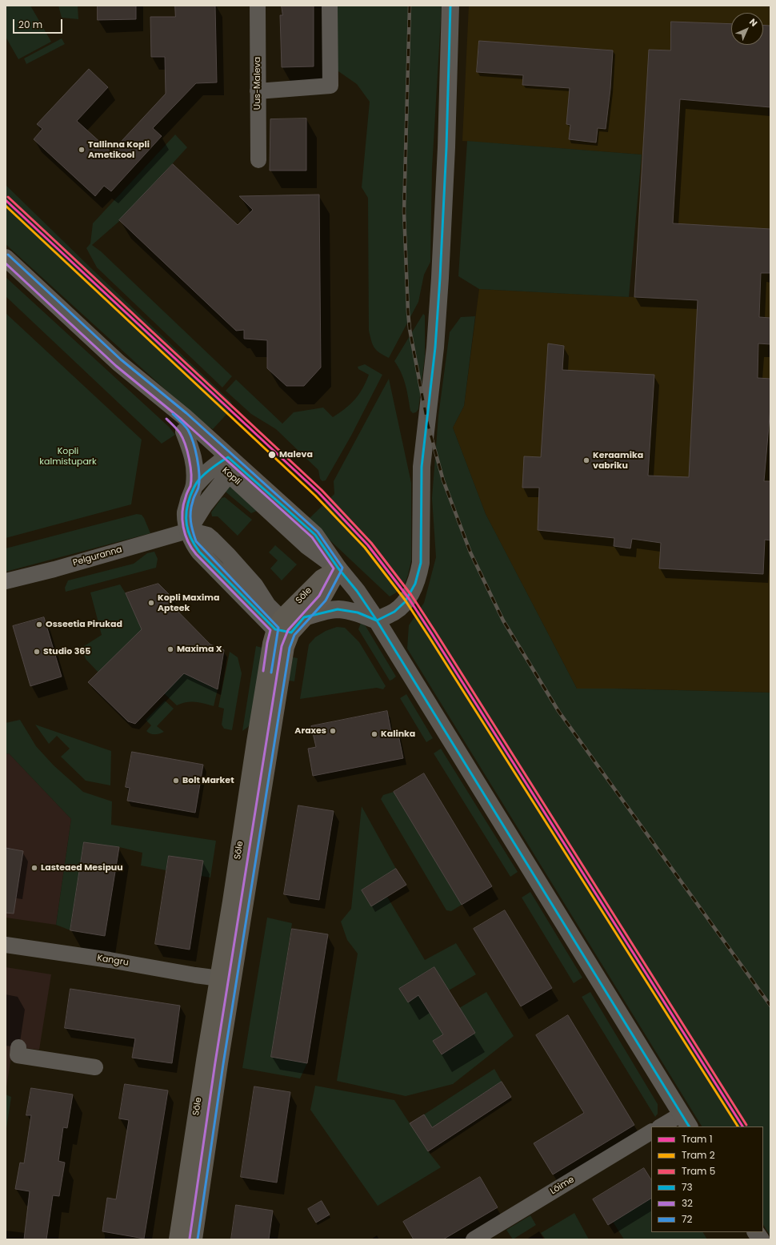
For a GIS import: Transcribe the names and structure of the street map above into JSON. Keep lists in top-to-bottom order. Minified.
{"streets":{"main road":["Sõle"],"street":["Uus-Maleva","Kopli","Pelguranna","Kangru","Lõime"]},"crossings":[["Kopli","Sõle"],["Sõle","Kangru"]],"parks":["Kopli kalmistupark"],"places":["Tallinna Kopli Ametikool","Maleva","Keraamika vabriku","Kopli Maxima Apteek","Osseetia Pirukad","Maxima X","Studio 365","Araxes","Kalinka","Bolt Market","Lasteaed Mesipuu"],"lines":["transit line 73","tram line 5","tram line 1","tram line 2","transit line 72","transit line 32"],"legend":["Tram 1","Tram 2","Tram 5","73","32","72"],"scale_bar":"20 m","north":"top right"}
